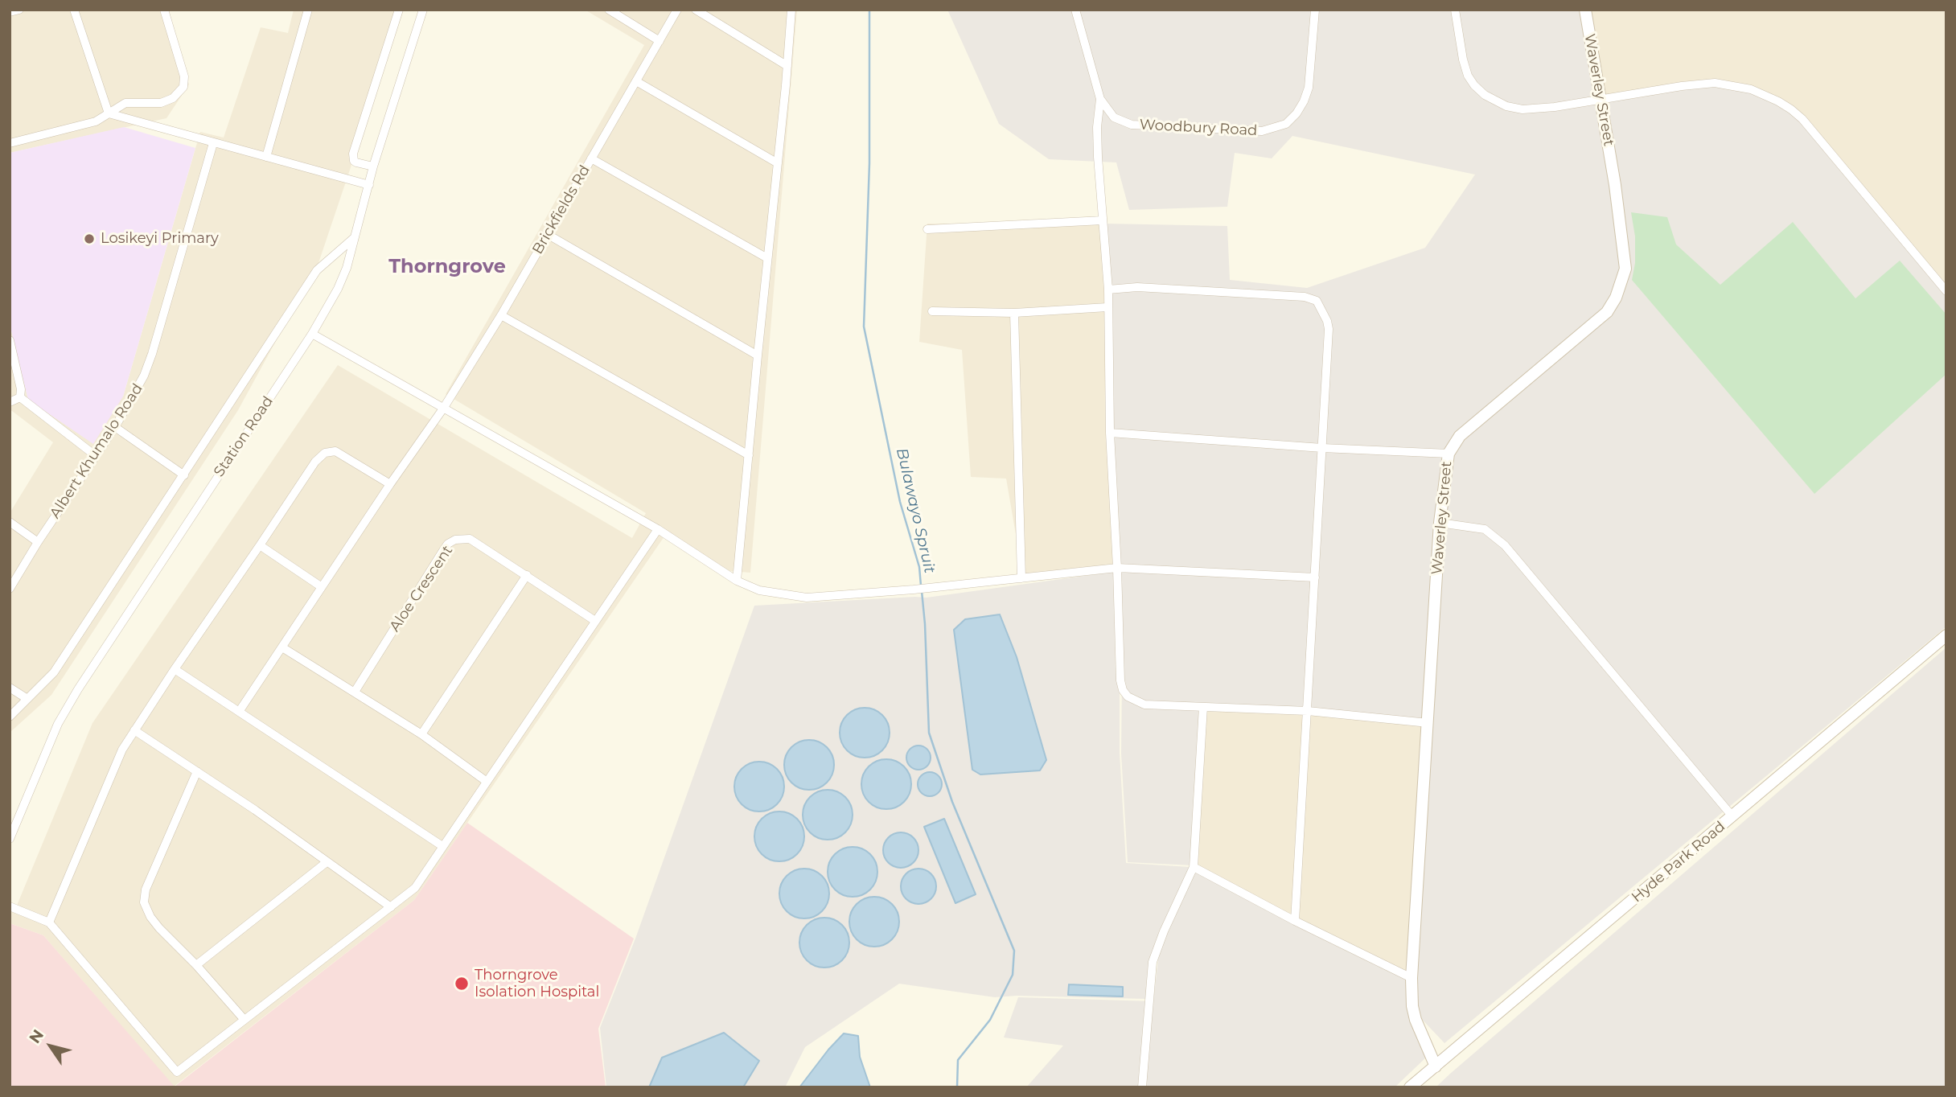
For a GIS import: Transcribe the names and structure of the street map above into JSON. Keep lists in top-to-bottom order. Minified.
{"streets":{"street":["Waverley Street","Woodbury Road","Brickfields Rd","Station Road","Albert Khumalo Road","Aloe Crescent","Hyde Park Road"]},"crossings":[["Waverley Street","Hyde Park Road"]],"districts":["Thorngrove"],"water":["Bulawayo Spruit"],"places":["Losikeyi Primary","Thorngrove Isolation Hospital"],"north":"top left"}
